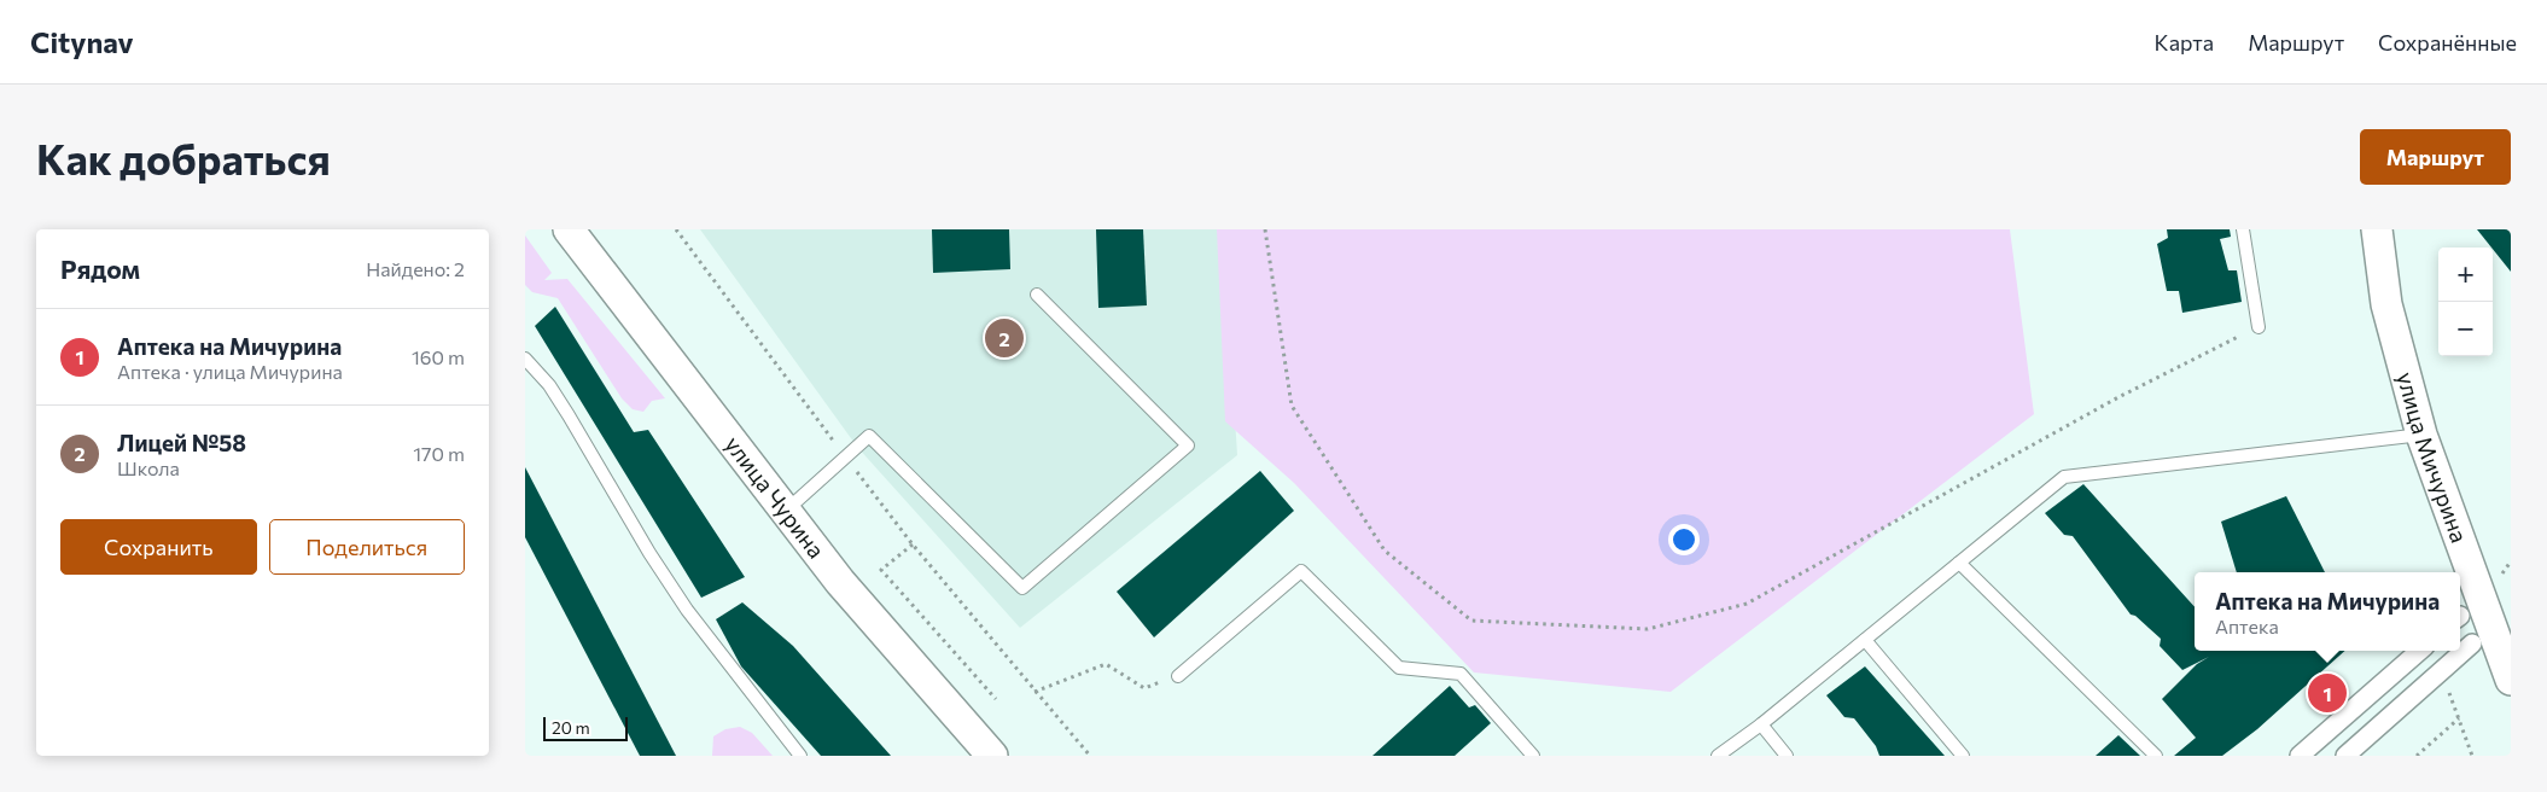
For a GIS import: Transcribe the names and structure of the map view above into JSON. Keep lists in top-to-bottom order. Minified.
{"streets":{"street":["улица Мичурина","улица Чурина"]},"scale_bar":"20 m","page":{"header":"Citynav","nav":["Карта","Маршрут","Сохранённые"],"buttons":["Маршрут",["Сохранить","Поделиться"]],"title":"Как добраться","heading":["Рядом","Найдено: 2"],"map_buttons":["+","−"],"list":[{"mark":"1","name":"Аптека на Мичурина","note":"Аптека · улица Мичурина","value":"160 m"},{"mark":"2","name":"Лицей №58","note":"Школа","value":"170 m"}],"pins":["2","1"],"popup":["Аптека на Мичурина","Аптека"],"scale":"20 m"}}
